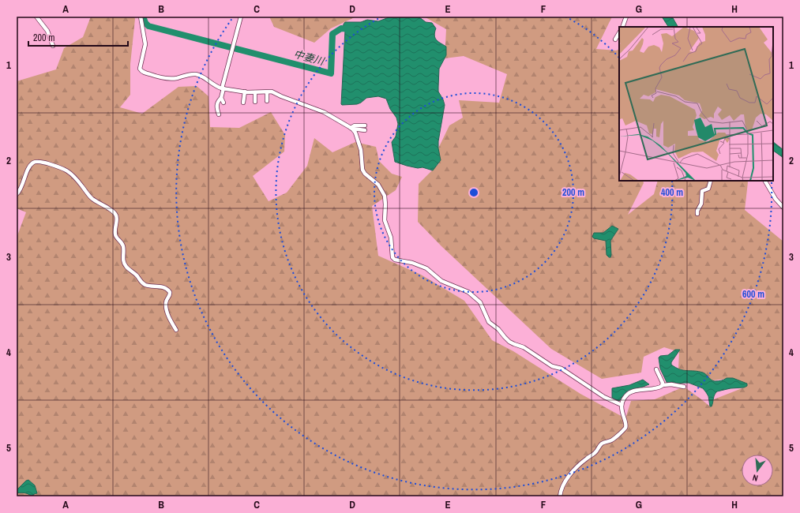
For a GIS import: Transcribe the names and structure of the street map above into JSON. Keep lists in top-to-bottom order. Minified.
{"water":["中妻川"],"scale_bar":"200 m","north":"bottom","grid":{"columns":["A","B","C","D","E","F","G","H"],"rows":["1","2","3","4","5"]},"rings":["200 m","400 m","600 m"]}
